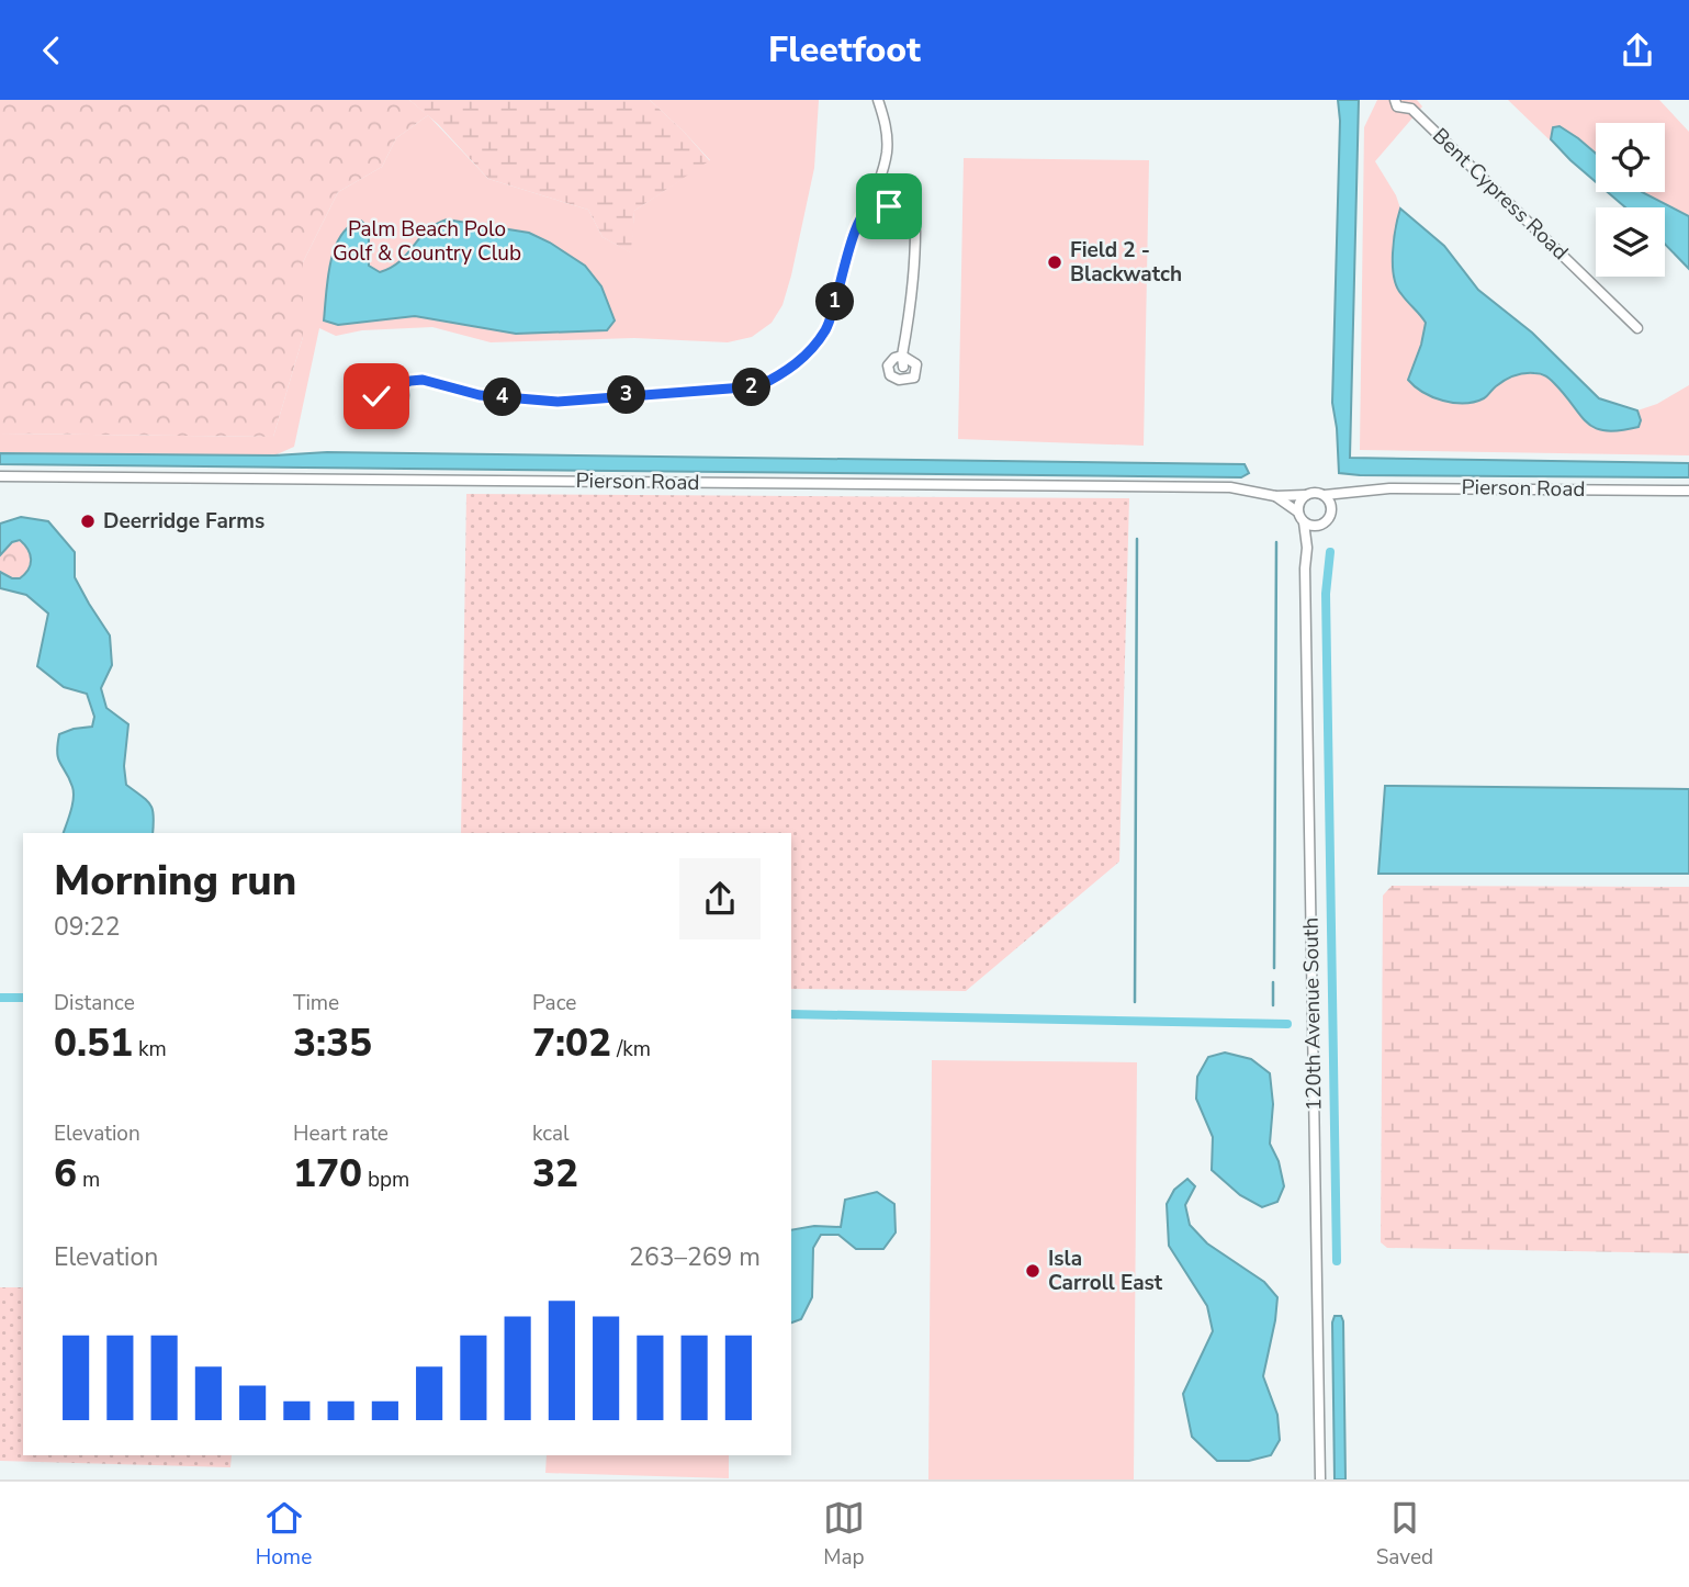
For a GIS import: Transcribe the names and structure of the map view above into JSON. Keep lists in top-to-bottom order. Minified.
{"streets":{"street":["Bent Cypress Road","Pierson Road","120th Avenue South"]},"crossings":[["Pierson Road","120th Avenue South"]],"parks":["Palm Beach Polo Golf & Country Club"],"places":["Field 2 - Blackwatch","Deerridge Farms","Isla Carroll East"],"page":{"header":"Fleetfoot","pins":["1","2","3","4"],"heading":["Morning run","09:22"],"stats":[["Distance","0.51 km"],["Time","3:35"],["Pace","7:02 /km"],["Elevation","6 m"],["Heart rate","170 bpm"],["kcal","32"]],"chart":["Elevation","263–269 m"],"tabs":["Home","Map","Saved"]}}
